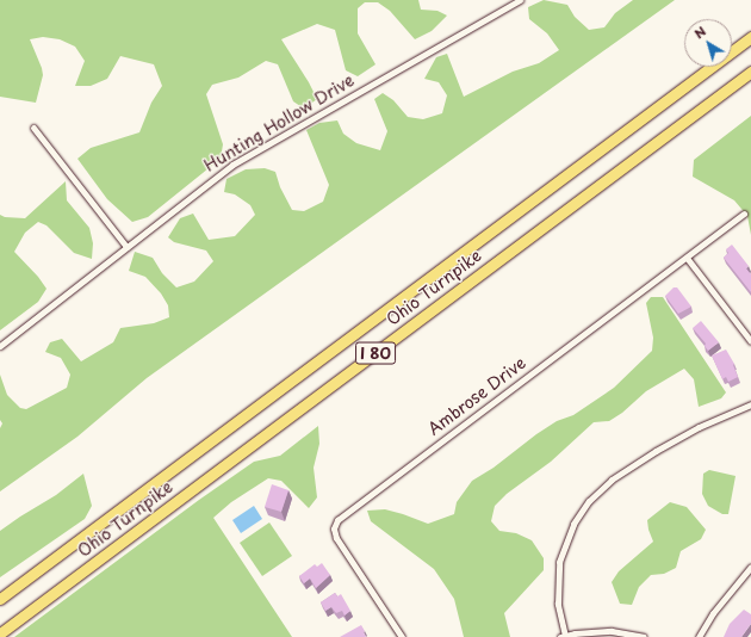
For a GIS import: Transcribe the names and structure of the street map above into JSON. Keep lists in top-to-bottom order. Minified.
{"streets":{"highway":["Ohio Turnpike","I 80"],"street":["Hunting Hollow Drive","Ambrose Drive"]},"north":"top left"}
